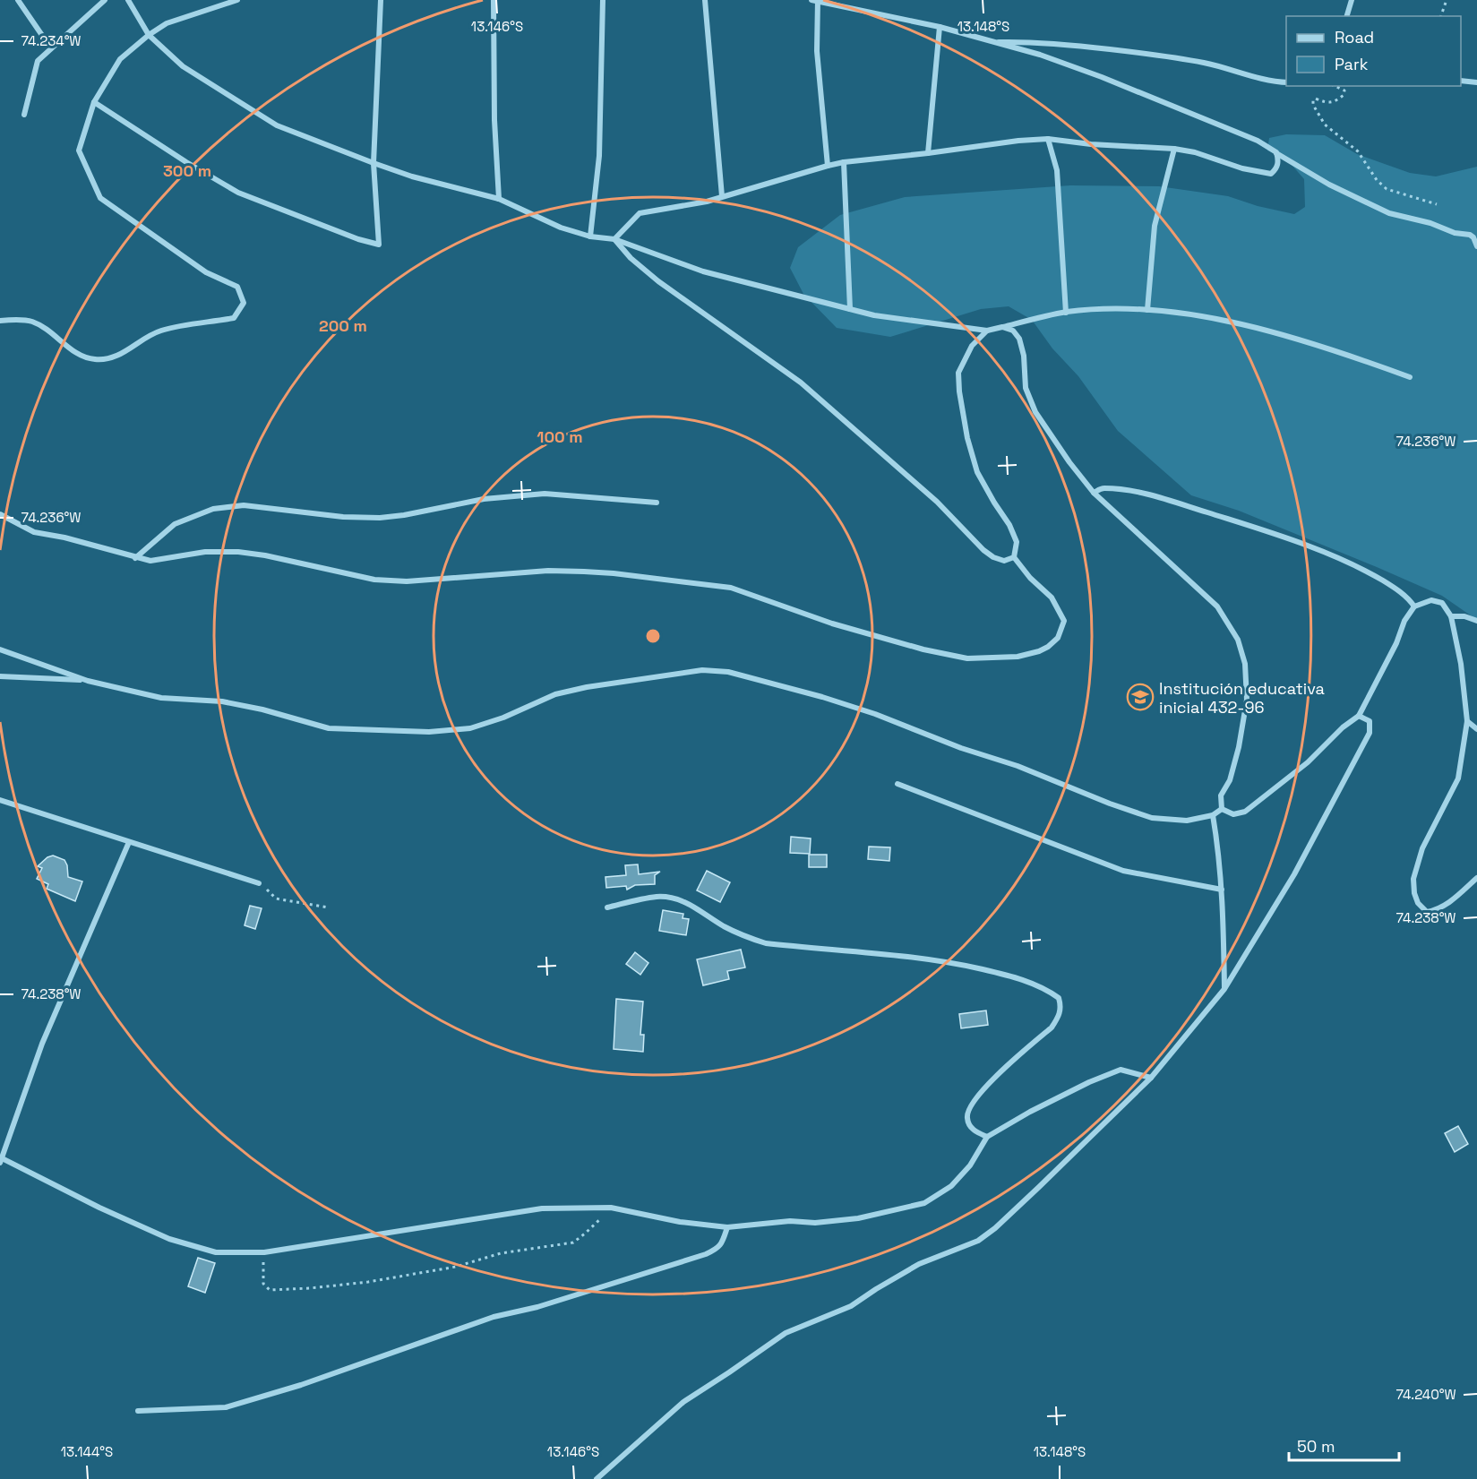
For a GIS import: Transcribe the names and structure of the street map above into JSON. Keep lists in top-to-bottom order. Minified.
{"places":{"school or university":["Institución educativa inicial 432-96"]},"legend":["Road","Park"],"scale_bar":"50 m","coordinates":["13.146°S","13.148°S","74.234°W","74.236°W","74.238°W","74.240°W","13.144°S"],"rings":["300 m","200 m","100 m"]}
